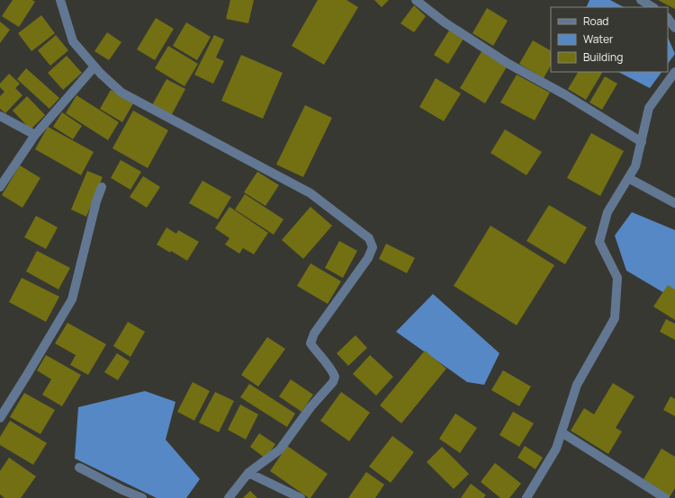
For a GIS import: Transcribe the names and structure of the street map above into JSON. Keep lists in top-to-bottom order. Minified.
{"legend":["Road","Water","Building"]}
